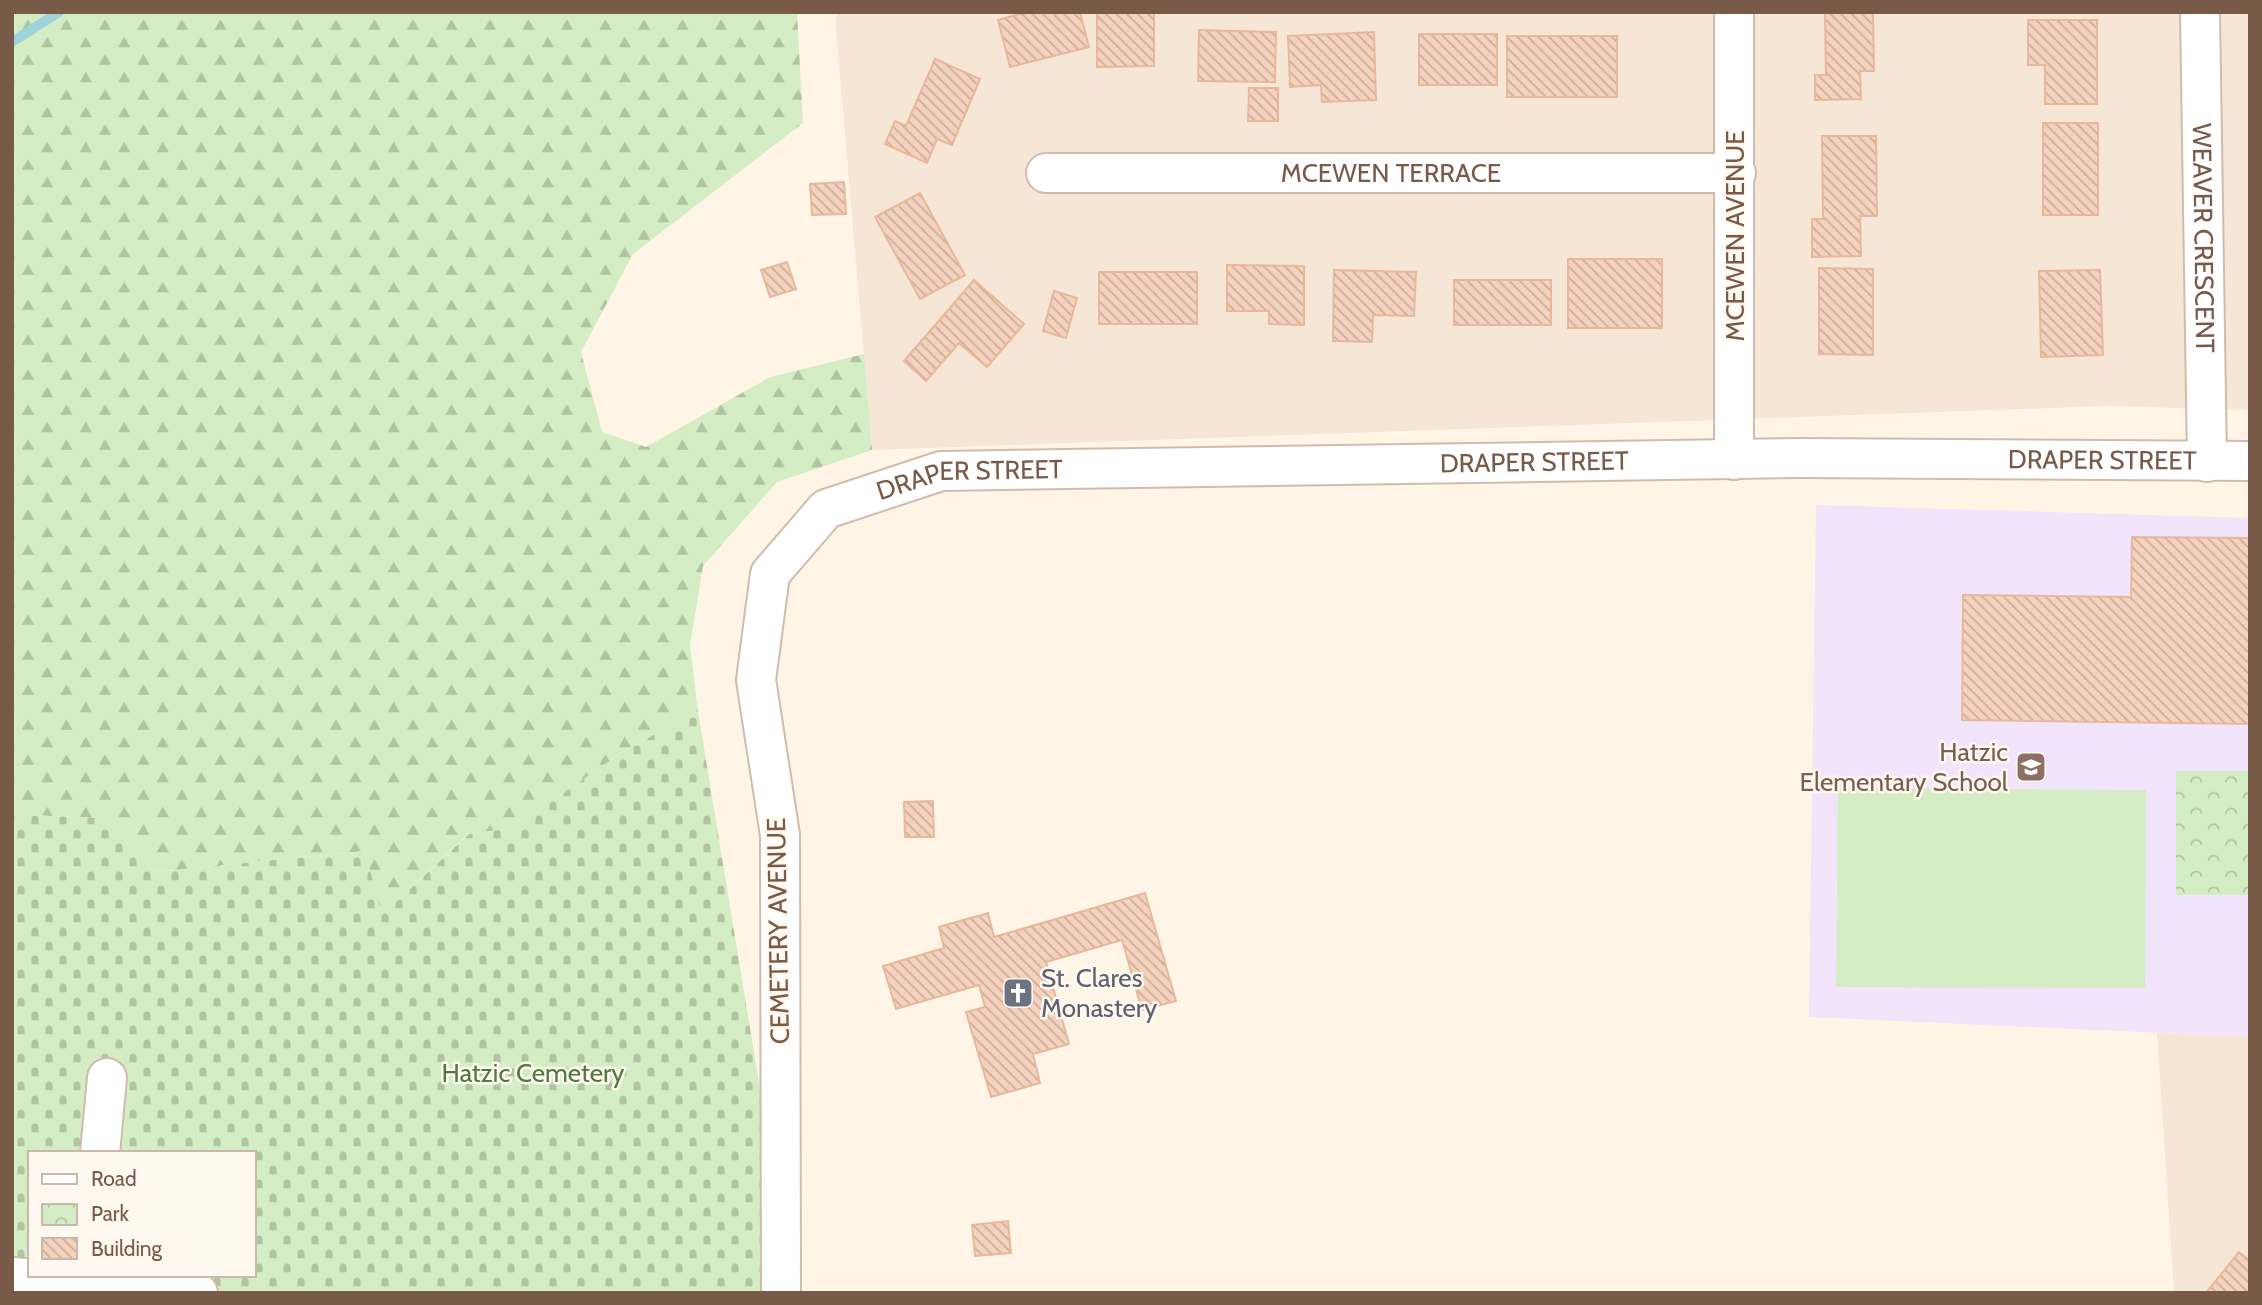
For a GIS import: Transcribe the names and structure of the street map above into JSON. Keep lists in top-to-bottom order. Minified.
{"streets":{"street":["MCEWEN TERRACE","MCEWEN AVENUE","WEAVER CRESCENT","DRAPER STREET","CEMETERY AVENUE"]},"crossings":[["MCEWEN TERRACE","MCEWEN AVENUE"],["MCEWEN AVENUE","DRAPER STREET"],["WEAVER CRESCENT","DRAPER STREET"],["DRAPER STREET","CEMETERY AVENUE"]],"parks":["Hatzic Cemetery"],"places":{"school or university":["Hatzic Elementary School"],"church":["St. Clares Monastery"]},"legend":["Road","Park","Building"]}
